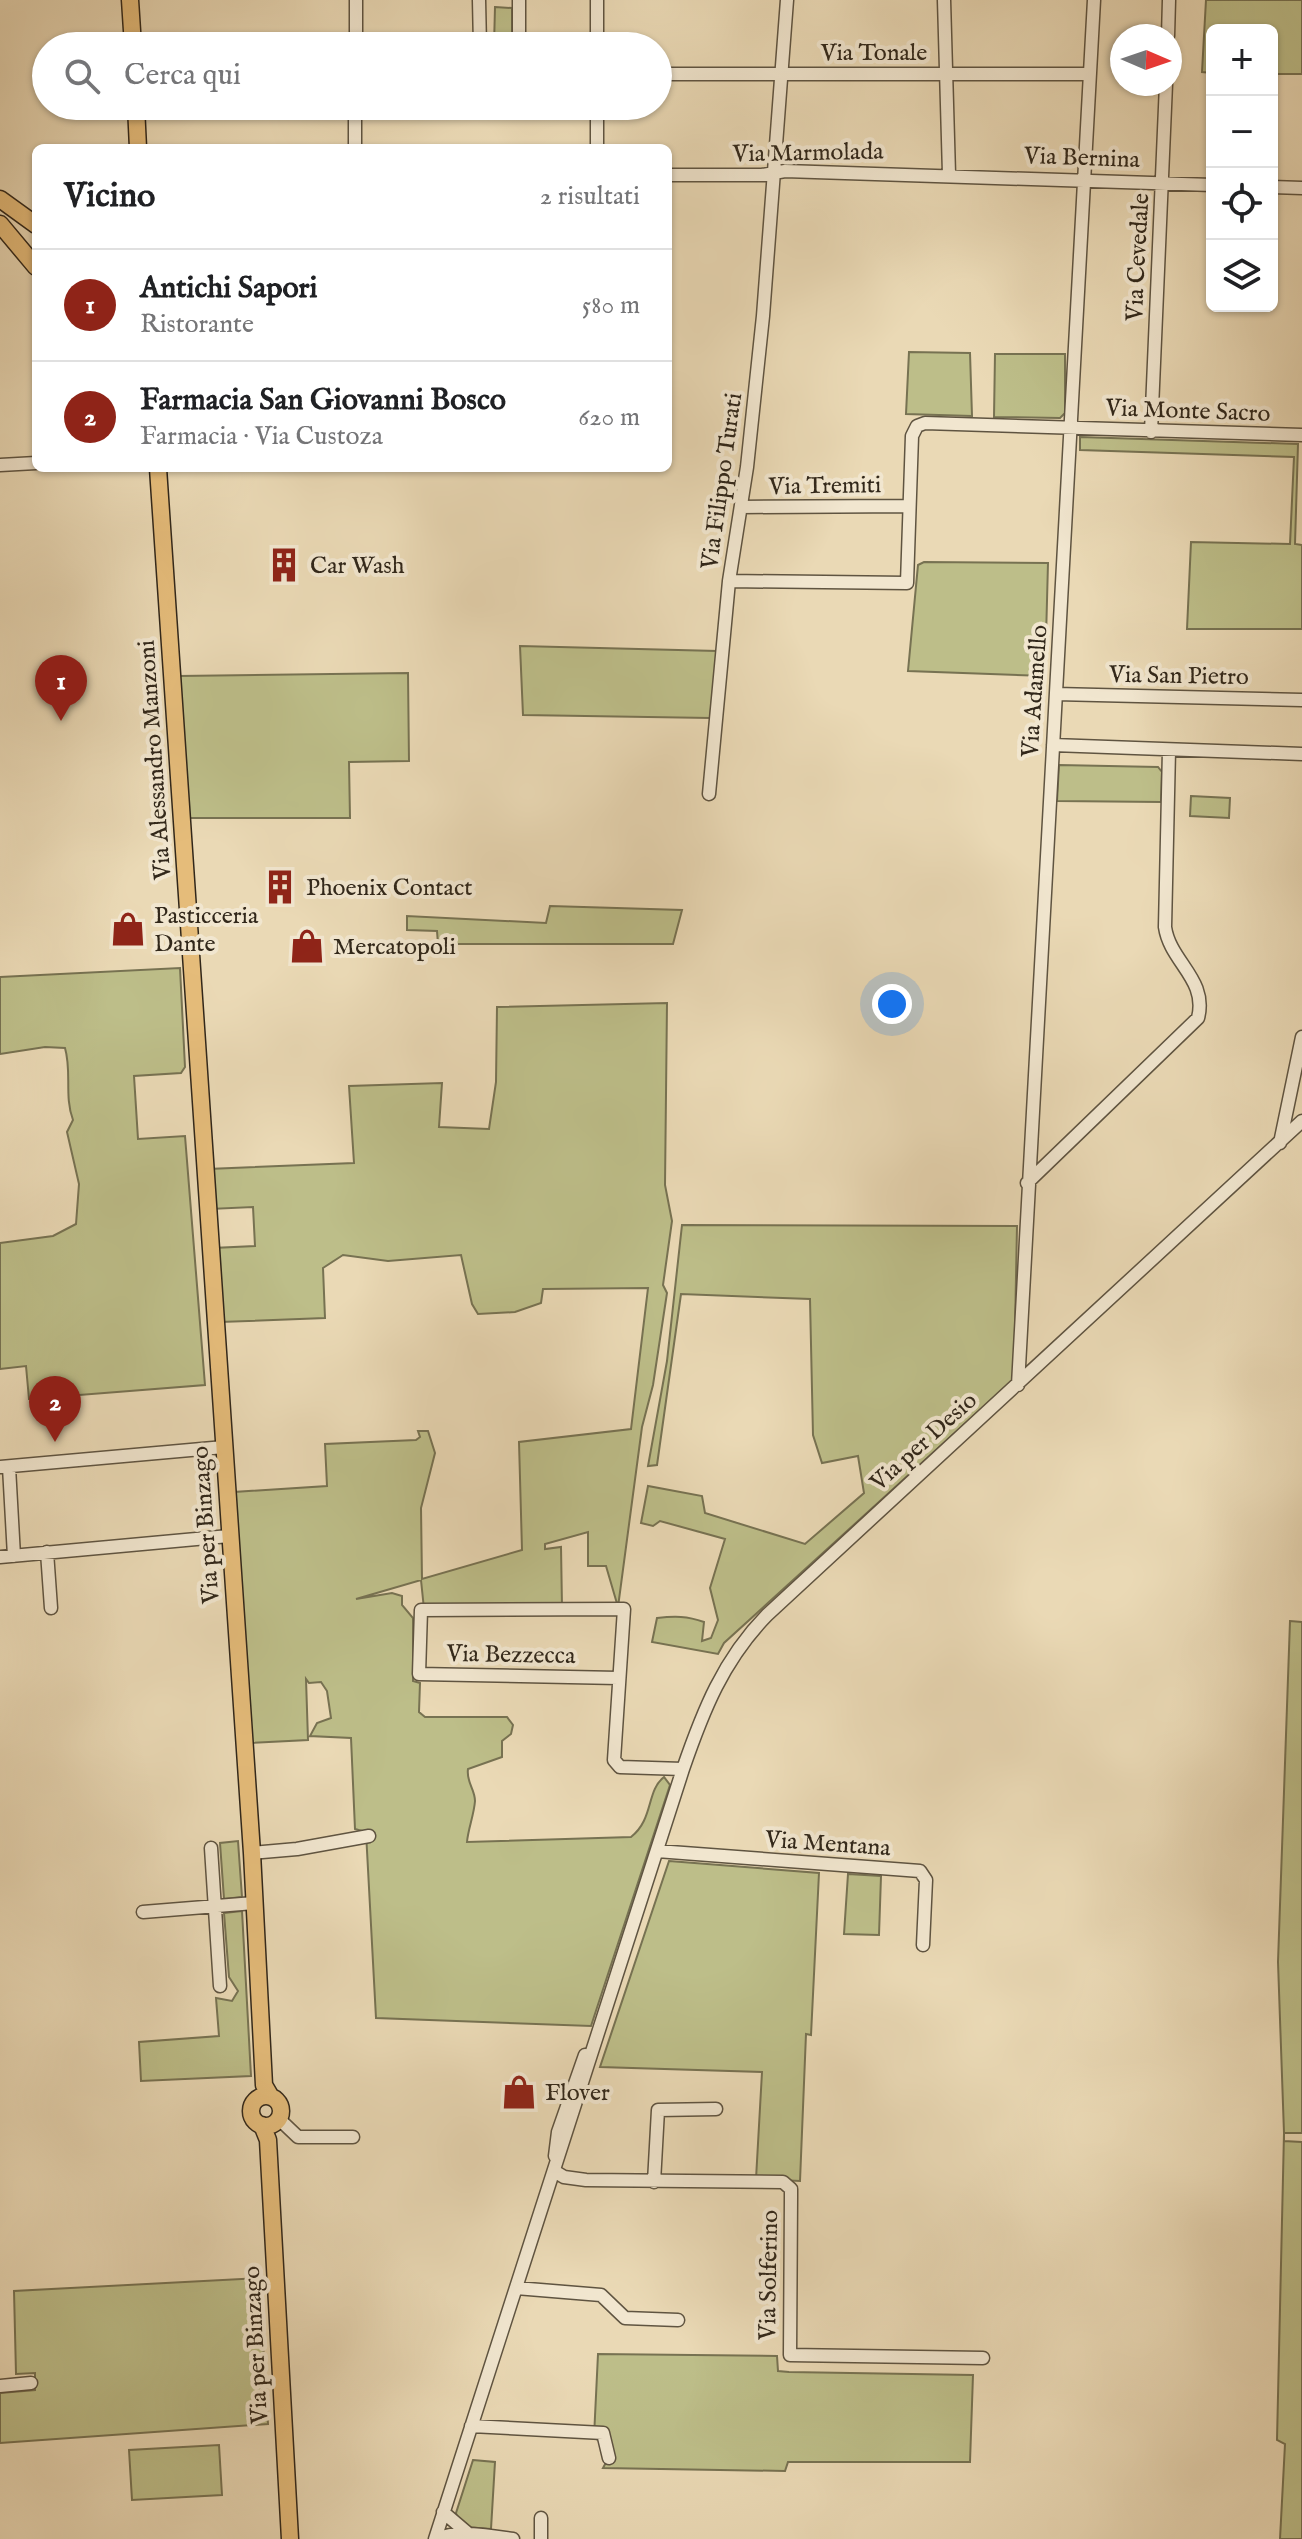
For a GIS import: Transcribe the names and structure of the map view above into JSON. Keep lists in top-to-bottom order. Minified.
{"streets":{"main road":["Via Alessandro Manzoni","Via per Binzago"],"street":["Via Tonale","Via Marmolada","Via Bernina","Via Cevedale","Via Monte Sacro","Via Filippo Turati","Via Tremiti","Via San Pietro","Via Adamello","Via per Desio","Via Bezzecca","Via Mentana","Via Solferino"]},"crossings":[["Via Tonale","Via Filippo Turati"],["Via Tonale","Via Adamello"],["Via Marmolada","Via Bernina"],["Via Marmolada","Via Filippo Turati"],["Via Bernina","Via Cevedale"],["Via Bernina","Via Adamello"],["Via Cevedale","Via Monte Sacro"],["Via Monte Sacro","Via Tremiti"],["Via Monte Sacro","Via Adamello"],["Via Filippo Turati","Via Tremiti"],["Via San Pietro","Via Adamello"],["Via Adamello","Via per Desio"],["Via Alessandro Manzoni","Via per Binzago"],["Via per Desio","Via Mentana"],["Via per Desio","Via Solferino"]],"places":{"building":["Car Wash","Phoenix Contact"],"shop":["Pasticceria Dante","Mercatopoli","Flover"]},"north":"right","page":{"map_buttons":["+","−"],"search":"Cerca qui","heading":["Vicino","2 risultati"],"list":[{"mark":"1","name":"Antichi Sapori","note":"Ristorante","value":"580 m"},{"mark":"2","name":"Farmacia San Giovanni Bosco","note":"Farmacia · Via Custoza","value":"620 m"}],"pins":["1","2"]}}
